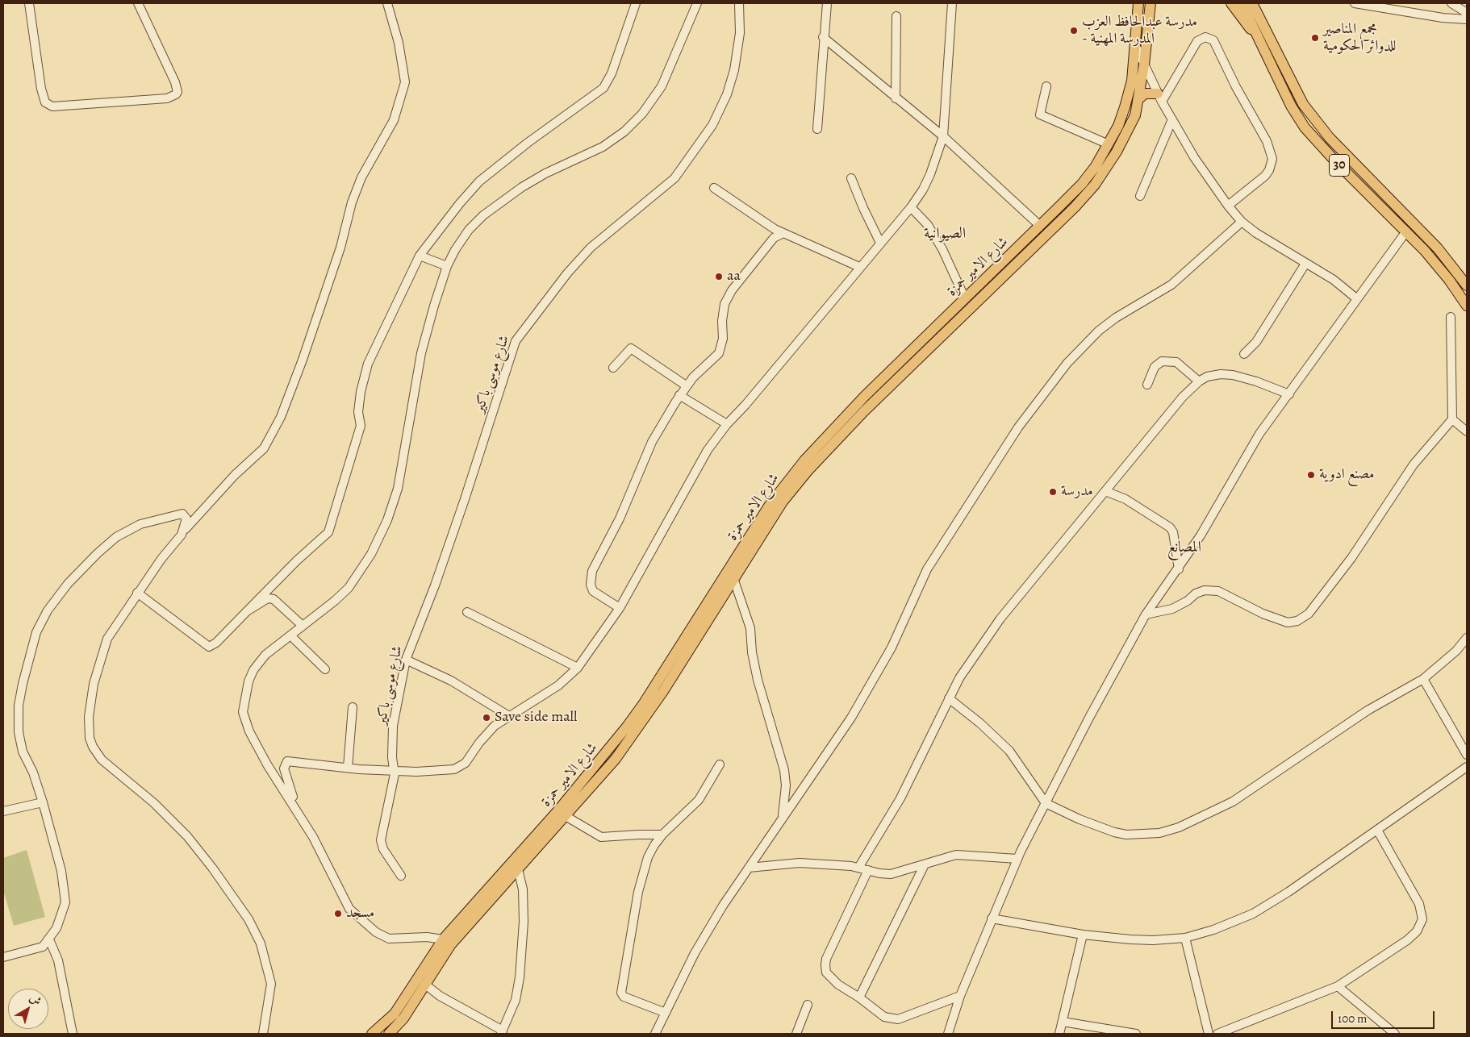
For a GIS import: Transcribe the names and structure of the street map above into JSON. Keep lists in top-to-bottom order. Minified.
{"streets":{"main road":["30","شارع الامير حمزة"],"street":["شارع موسى باكير"]},"districts":["الصيوانية","المصانع"],"places":["مدرسة عبدالحافظ العزب - المدرسة المهنية","مجمع المناصير للدوائر الحكومية","aa","مصنع ادوية","مدرسة","Save side mall","مسجد"],"scale_bar":"100 m","north":"top right"}
